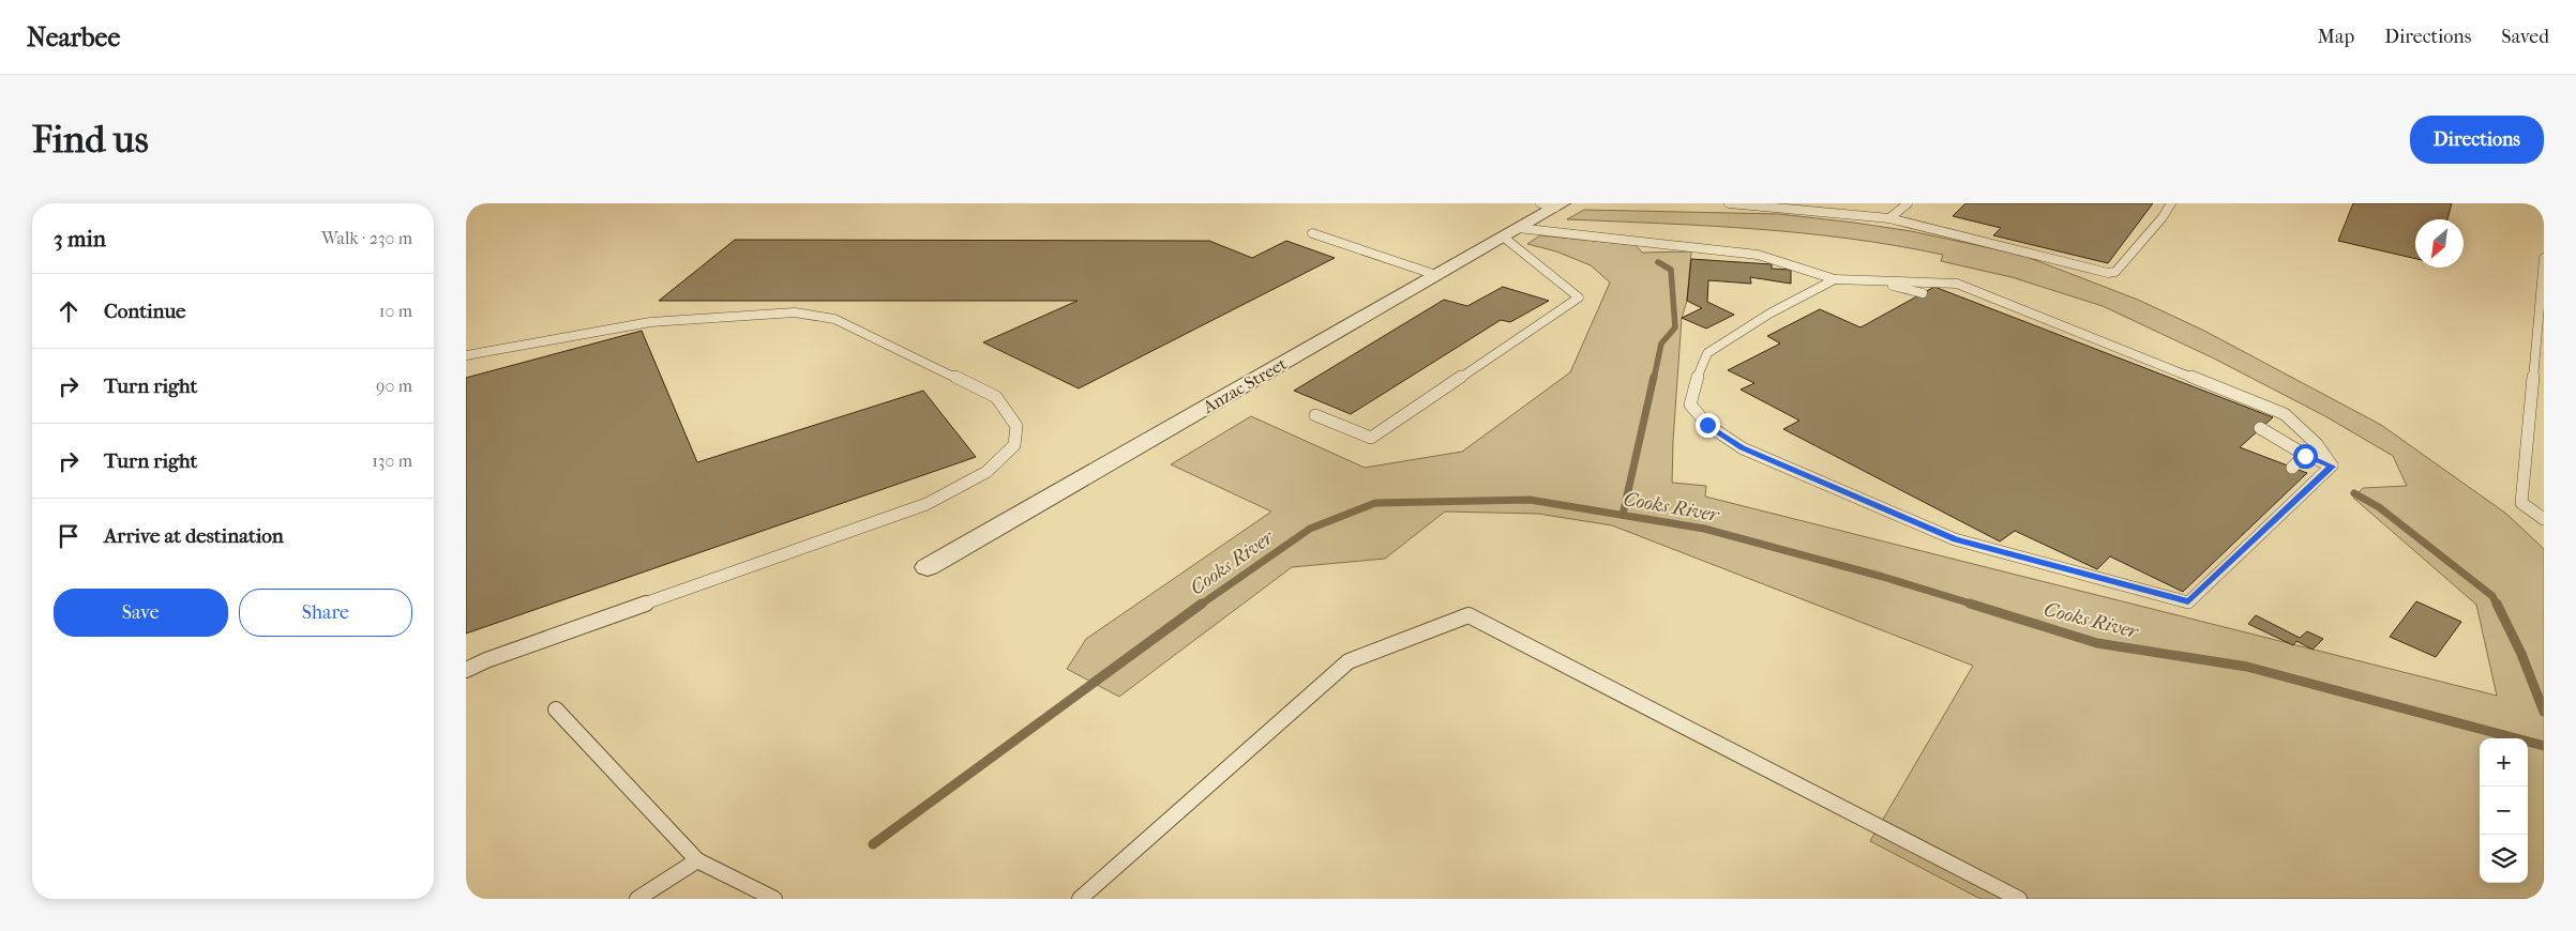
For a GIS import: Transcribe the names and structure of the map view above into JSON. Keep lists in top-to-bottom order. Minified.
{"streets":{"street":["Anzac Street"]},"water":["Cooks River"],"north":"bottom left","page":{"header":"Nearbee","nav":["Map","Directions","Saved"],"buttons":["Directions",["Save","Share"]],"title":"Find us","heading":["3 min","Walk · 230 m"],"list":[["Continue","10 m"],["Turn right","90 m"],["Turn right","130 m"],"Arrive at destination"],"map_buttons":["+","−"]}}
